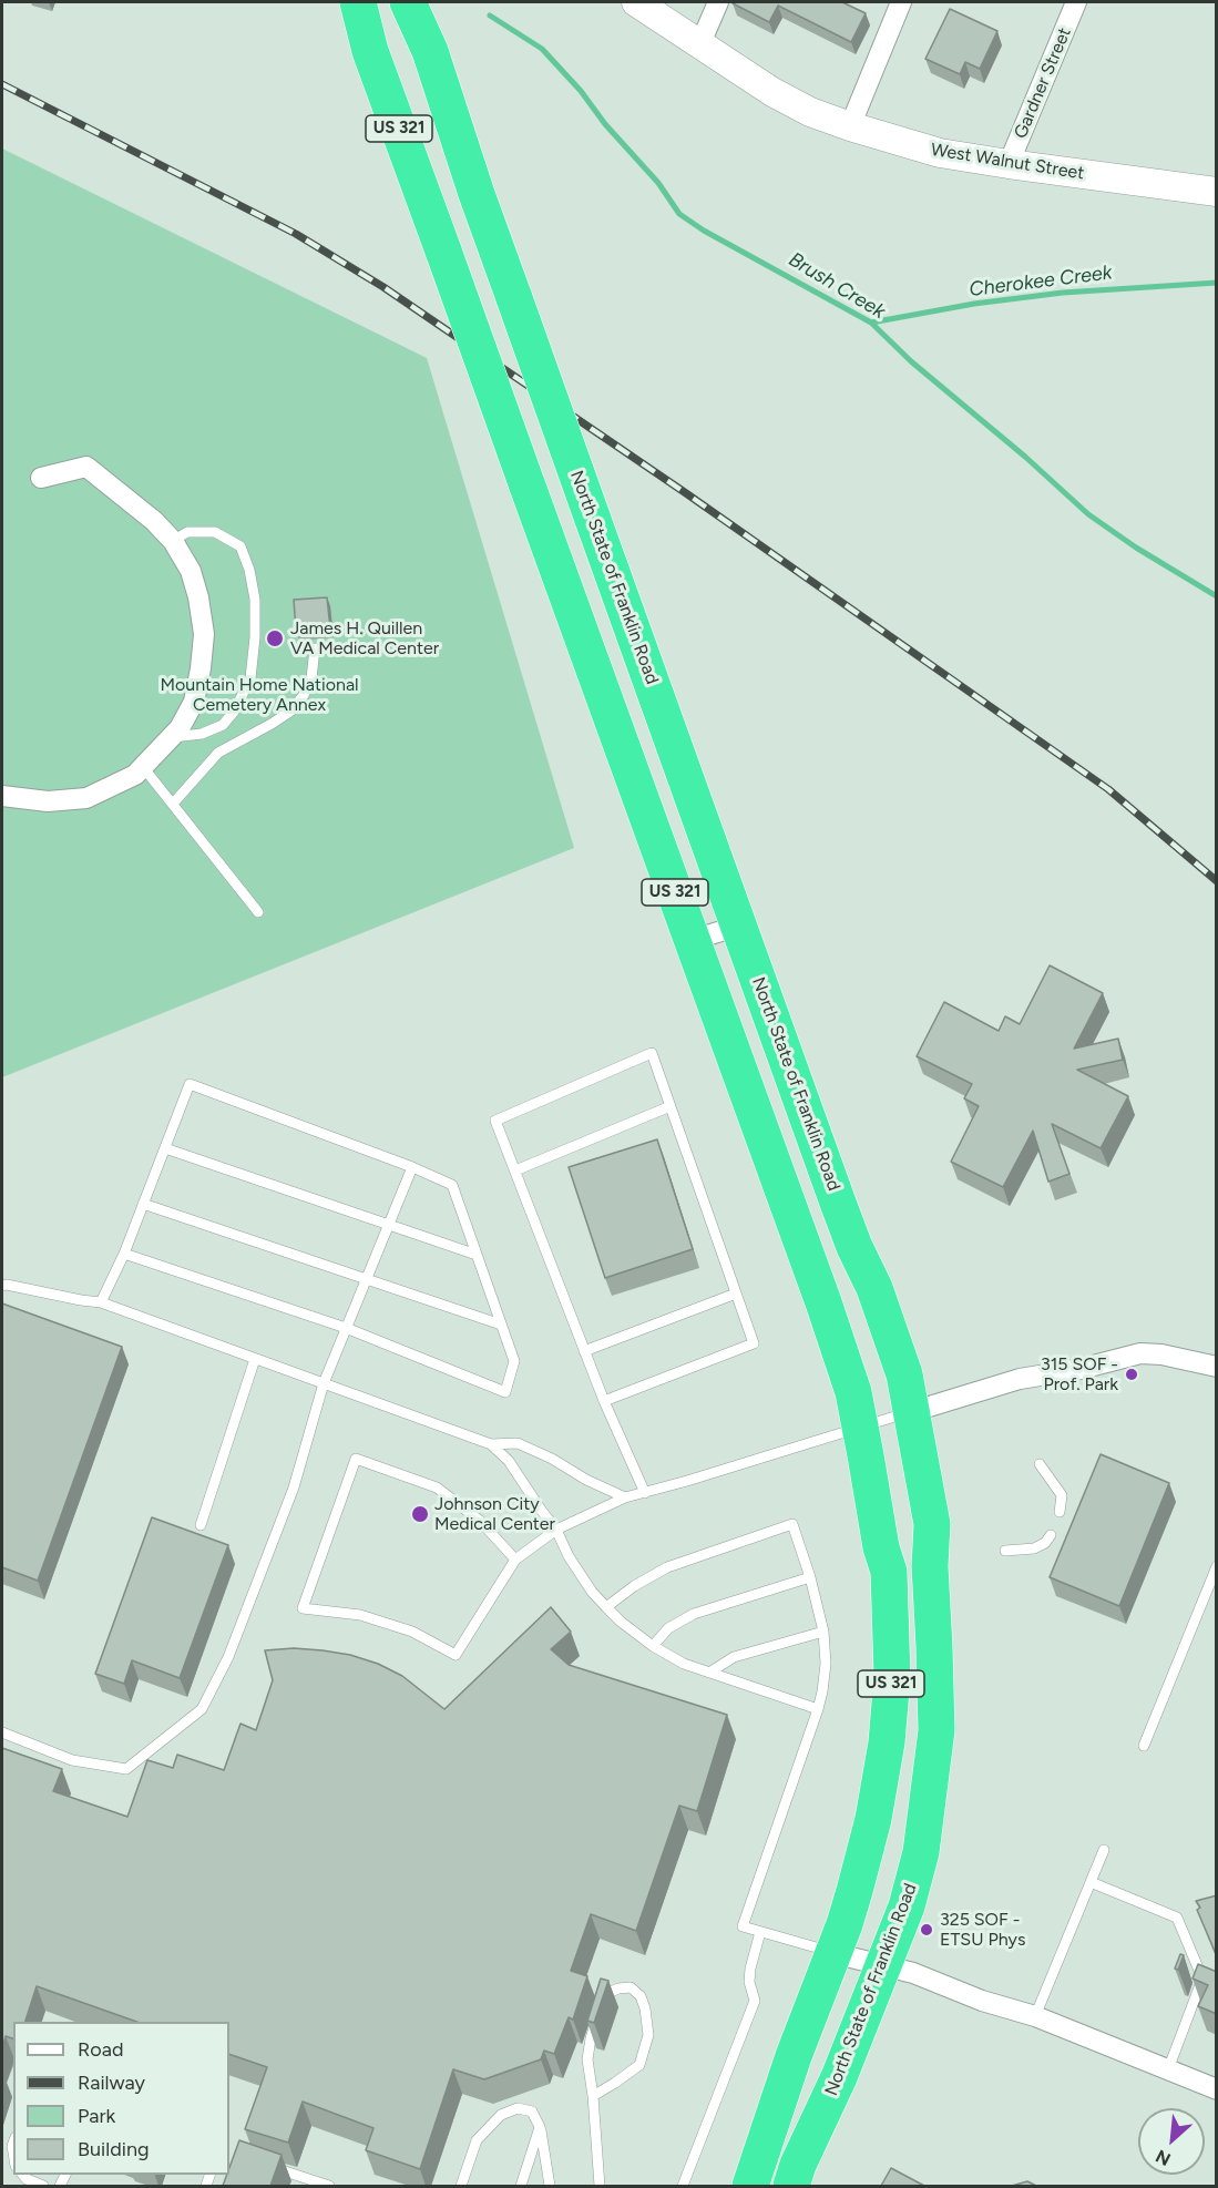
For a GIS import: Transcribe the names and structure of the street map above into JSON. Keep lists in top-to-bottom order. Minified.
{"streets":{"highway":["US 321","North State of Franklin Road"],"main road":["West Walnut Street"],"street":["Gardner Street"]},"crossings":[["Gardner Street","West Walnut Street"]],"water":["Cherokee Creek","Brush Creek"],"parks":["Mountain Home National Cemetery Annex"],"places":["James H. Quillen VA Medical Center","315 SOF - Prof. Park","Johnson City Medical Center","325 SOF - ETSU Phys"],"legend":["Road","Railway","Park","Building"],"north":"bottom left"}
